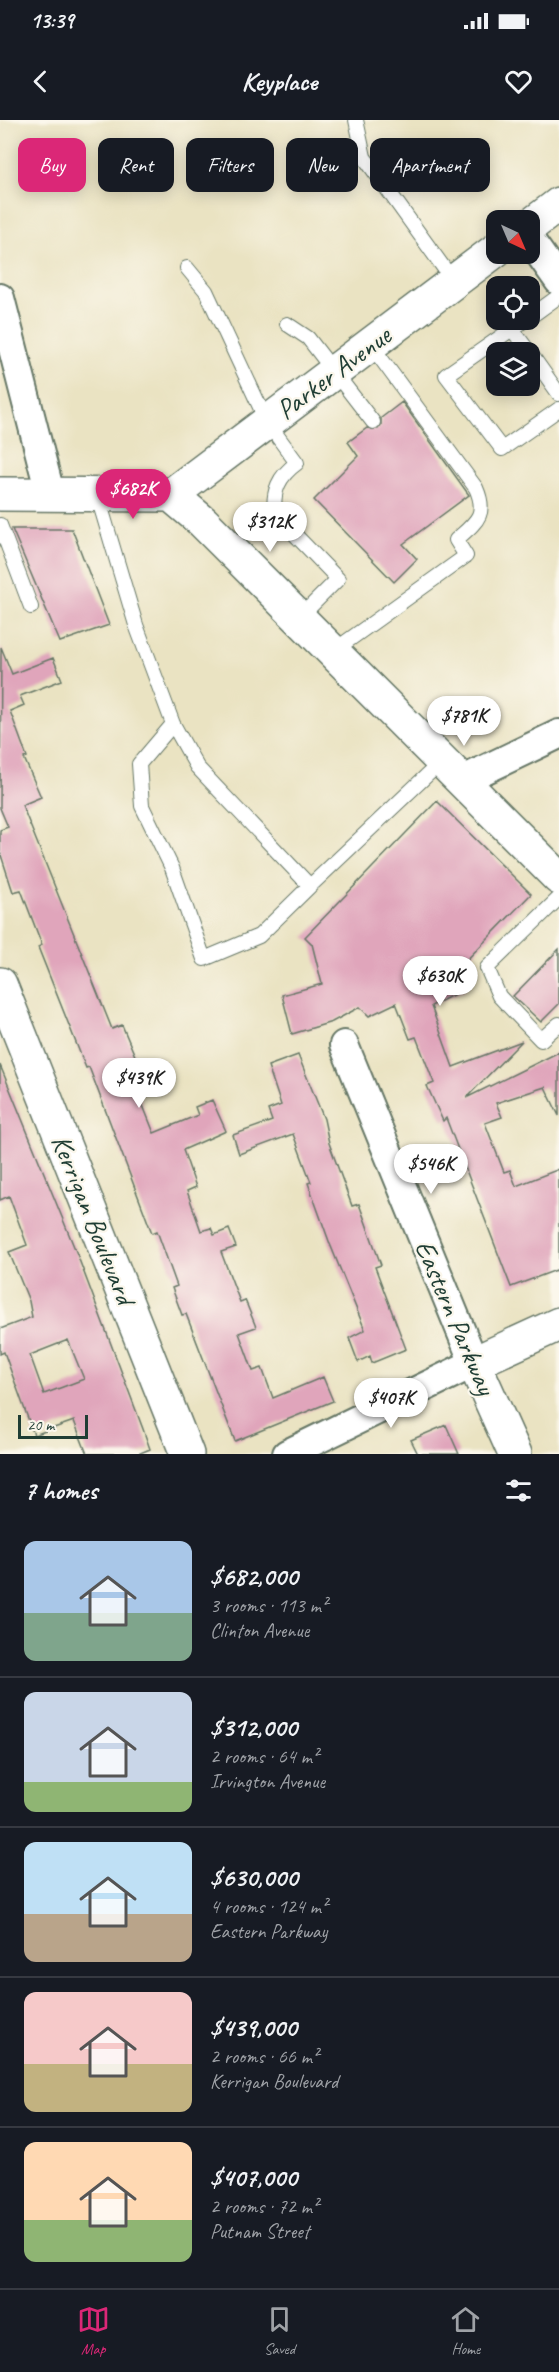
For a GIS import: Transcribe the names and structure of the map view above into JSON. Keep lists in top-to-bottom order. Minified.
{"streets":{"street":["Parker Avenue","Kerrigan Boulevard","Eastern Parkway"]},"scale_bar":"20 m","north":"bottom right","page":{"status":"13:39","header":"Keyplace","chip":["Buy","Rent","Filters","New","Apartment"],"price":["$682K","$312K","$781K","$630K","$439K","$546K","$407K"],"scale":"20 m","heading":"7 homes","list":[{"name":"$682,000","note":"3 rooms · 113 m² · Clinton Avenue"},{"name":"$312,000","note":"2 rooms · 64 m² · Irvington Avenue"},{"name":"$630,000","note":"4 rooms · 124 m² · Eastern Parkway"},{"name":"$439,000","note":"2 rooms · 66 m² · Kerrigan Boulevard"},{"name":"$407,000","note":"2 rooms · 72 m² · Putnam Street"}],"tabs":["Map","Saved","Home"]}}
